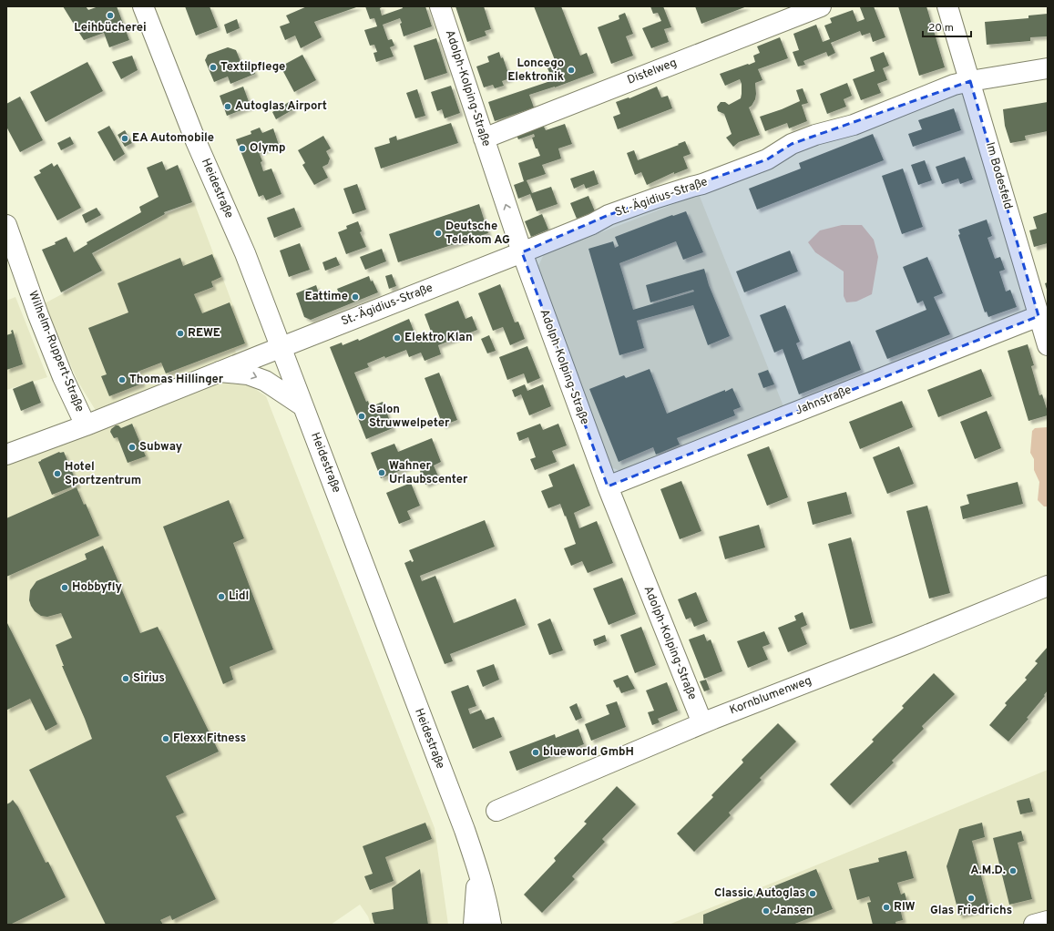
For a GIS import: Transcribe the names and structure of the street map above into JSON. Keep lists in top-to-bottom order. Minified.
{"streets":{"street":["Distelweg","Adolph-Kolping-Straße","Im Bodesfeld","Heidestraße","St.-Ägidius-Straße","Wilhelm-Ruppert-Straße","Jahnstraße","Kornblumenweg"]},"crossings":[["Distelweg","Adolph-Kolping-Straße"],["Adolph-Kolping-Straße","St.-Ägidius-Straße"],["Adolph-Kolping-Straße","Jahnstraße"],["Adolph-Kolping-Straße","Kornblumenweg"],["Im Bodesfeld","St.-Ägidius-Straße"],["Im Bodesfeld","Jahnstraße"],["Heidestraße","St.-Ägidius-Straße"],["Heidestraße","Wilhelm-Ruppert-Straße"],["St.-Ägidius-Straße","Wilhelm-Ruppert-Straße"]],"places":["Leihbücherei","Textilpflege","Loncego Elektronik","Autoglas Airport","EA Automobile","Olymp","Deutsche Telekom AG","Eattime","REWE","Elektro Klan","Thomas Hillinger","Salon Struwwelpeter","Subway","Wahner Urlaubscenter","Hotel Sportzentrum","Hobbyfly","Lidl","Sirius","Flexx Fitness","blueworld GmbH","A.M.D.","Classic Autoglas","Glas Friedrichs","RIW","Jansen"],"scale_bar":"20 m"}
